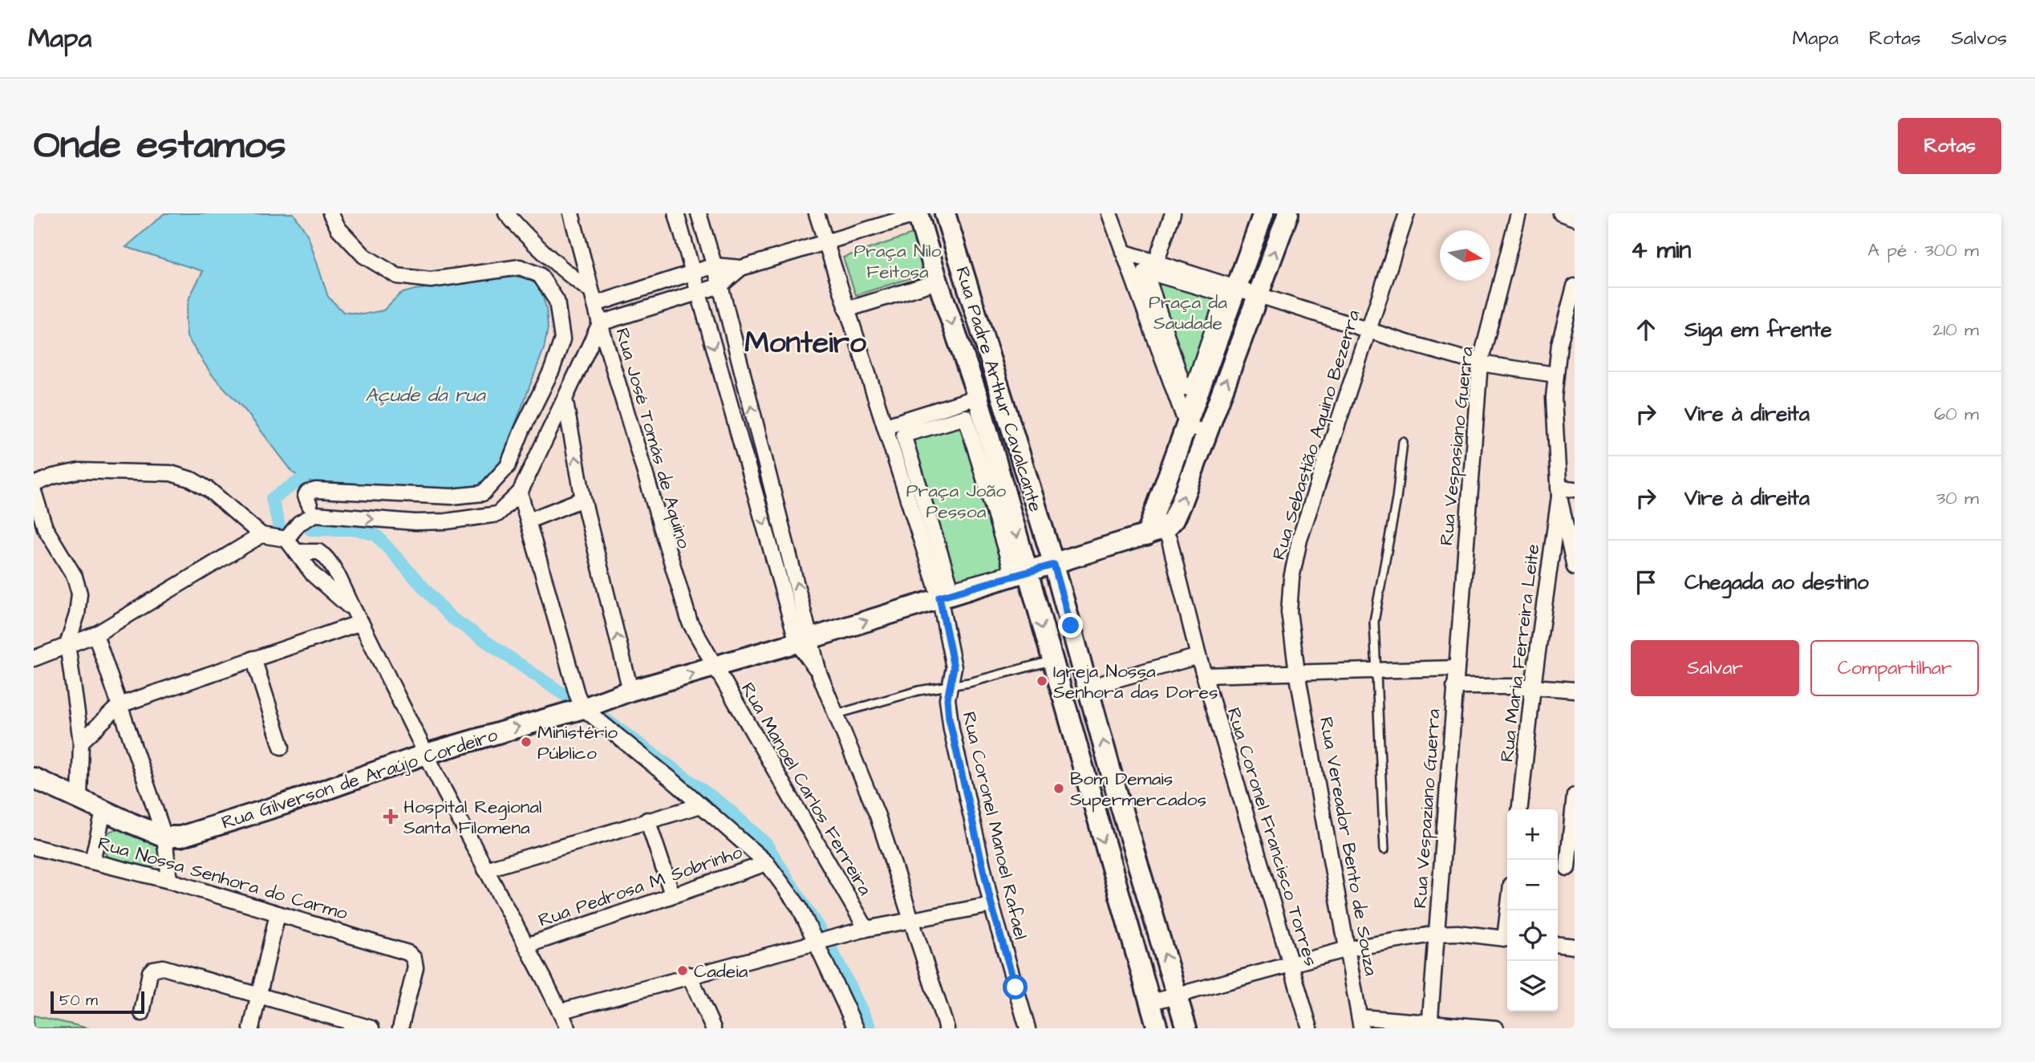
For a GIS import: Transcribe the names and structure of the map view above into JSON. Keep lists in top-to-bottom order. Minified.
{"streets":{"main road":["Rua Padre Arthur Cavalcante","Rua Gilverson de Araújo Cordeiro"],"street":["Rua Sebastião Aquino Bezerra","Rua José Tomás de Aquino","Rua Vespasiano Guerra","Rua Maria Ferreira Leite","Rua Manoel Carlos Ferreira","Rua Vespaziano Guerra","Rua Coronel Manoel Rafael","Rua Coronel Francisco Torres","Rua Vereador Bento de Souza","Rua Nossa Senhora do Carmo","Rua Pedrosa M Sobrinho"]},"crossings":[["Rua Padre Arthur Cavalcante","Rua Gilverson de Araújo Cordeiro"],["Rua Sebastião Aquino Bezerra","Rua Vereador Bento de Souza"],["Rua José Tomás de Aquino","Rua Gilverson de Araújo Cordeiro"],["Rua José Tomás de Aquino","Rua Manoel Carlos Ferreira"],["Rua Vespasiano Guerra","Rua Vespaziano Guerra"],["Rua Gilverson de Araújo Cordeiro","Rua Manoel Carlos Ferreira"],["Rua Gilverson de Araújo Cordeiro","Rua Coronel Manoel Rafael"],["Rua Gilverson de Araújo Cordeiro","Rua Coronel Francisco Torres"]],"one_way":["Rua Gilverson de Araújo Cordeiro"],"districts":["Monteiro"],"water":["Açude da rua"],"parks":["Praça Nilo Feitosa","Praça da Saudade","Praça João Pessoa"],"places":{"other":["Igreja Nossa Senhora das Dores","Ministério Público","Bom Demais Supermercados","Cadeia"],"health":["Hospital Regional Santa Filomena"]},"scale_bar":"50 m","north":"right","page":{"header":"Mapa","nav":["Mapa","Rotas","Salvos"],"buttons":["Rotas",["Salvar","Compartilhar"]],"title":"Onde estamos","heading":["4 min","A pé · 300 m"],"list":[["Siga em frente","210 m"],["Vire à direita","60 m"],["Vire à direita","30 m"],"Chegada ao destino"],"map_buttons":["+","−"],"scale":"50 m"}}
